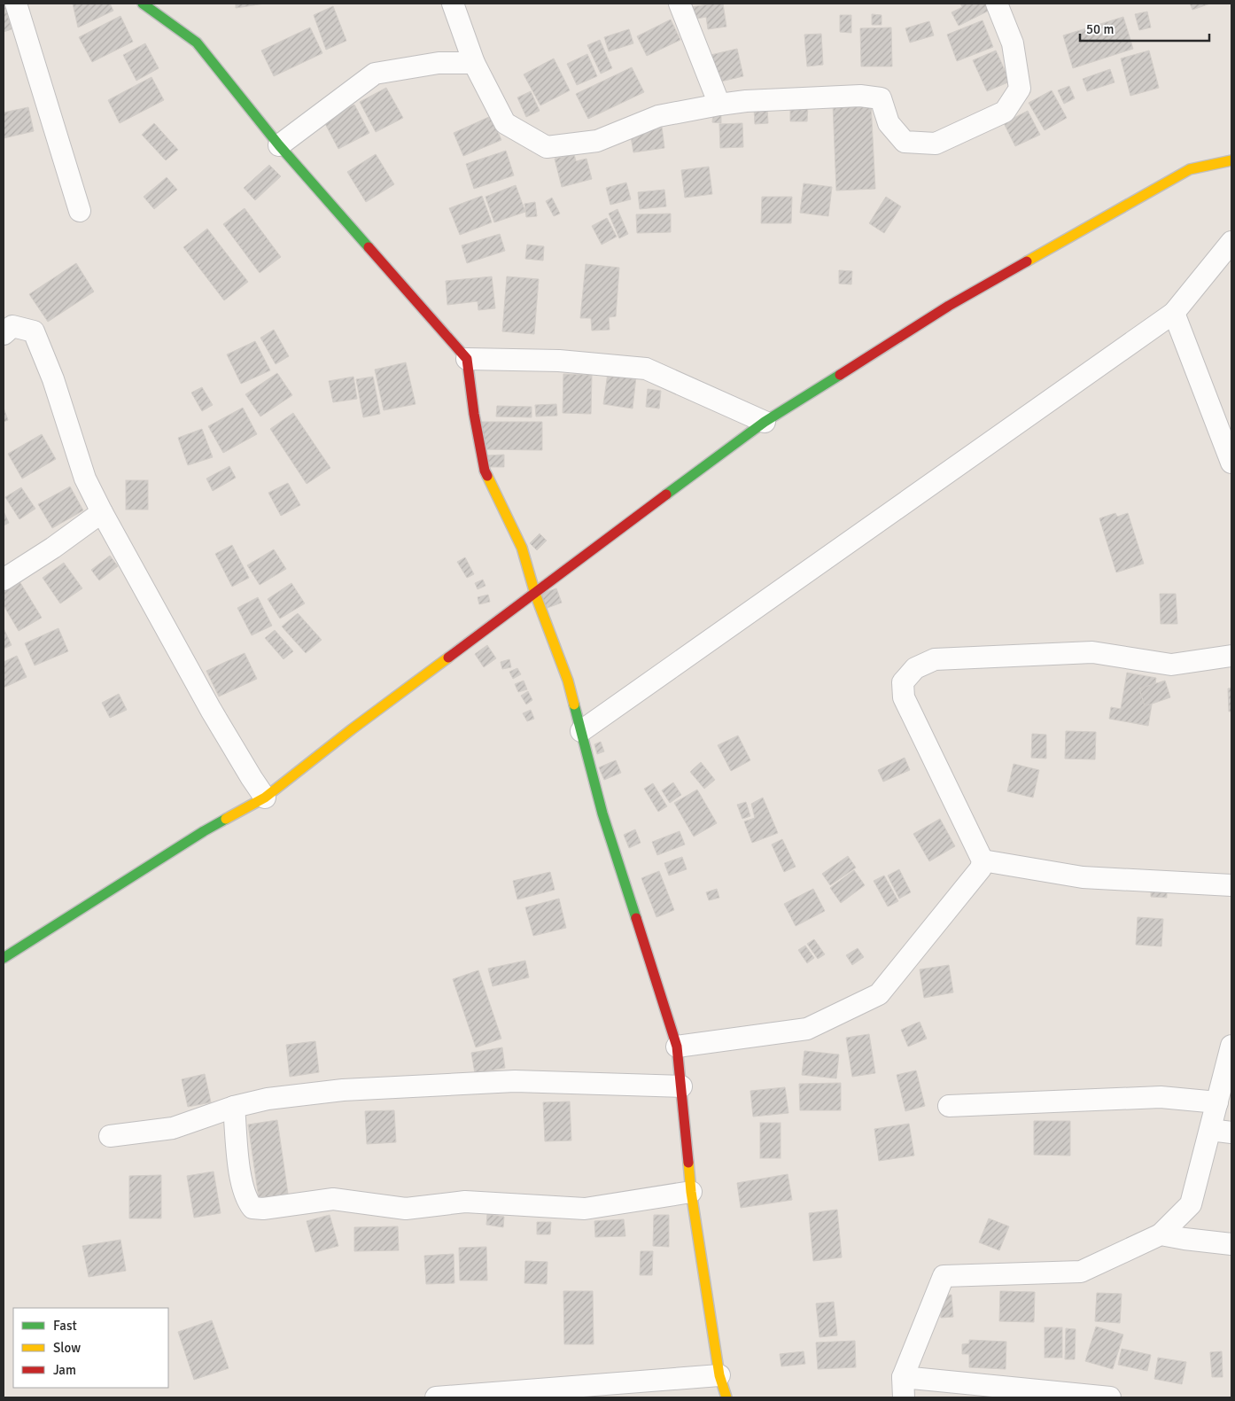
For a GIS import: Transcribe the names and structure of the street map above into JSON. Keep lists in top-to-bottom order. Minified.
{"legend":["Fast","Slow","Jam"],"scale_bar":"50 m"}
